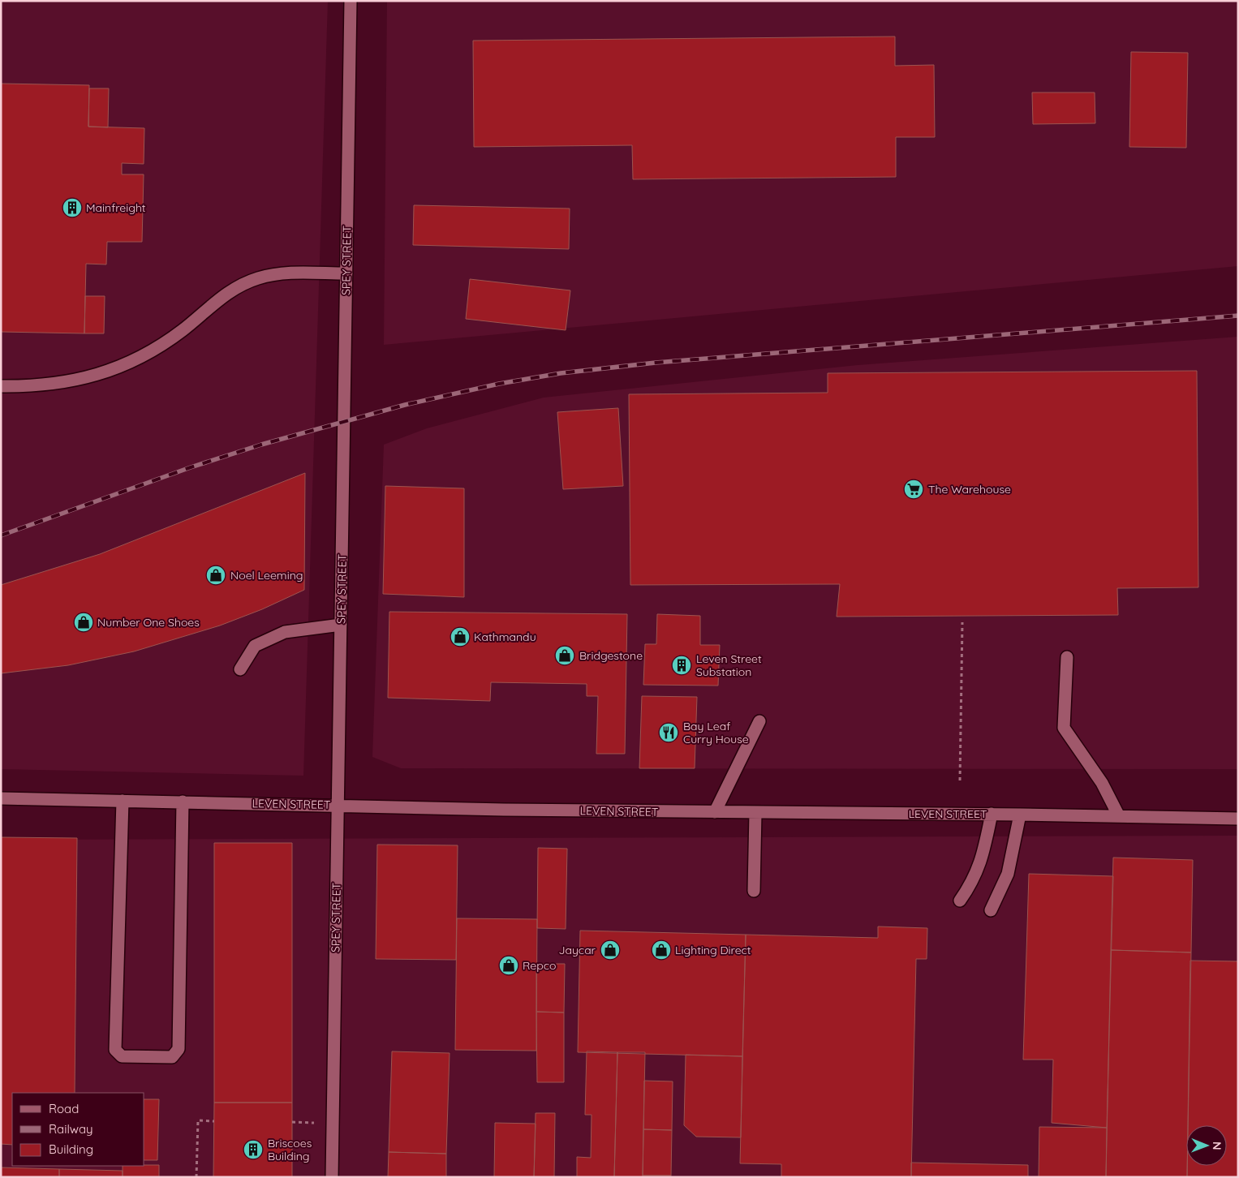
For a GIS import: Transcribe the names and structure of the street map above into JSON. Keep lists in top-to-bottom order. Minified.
{"streets":{"street":["SPEY STREET","LEVEN STREET"]},"crossings":[["SPEY STREET","LEVEN STREET"]],"places":{"building":["Mainfreight","Leven Street Substation","Briscoes Building"],"supermarket":["The Warehouse"],"shop":["Noel Leeming","Number One Shoes","Kathmandu","Bridgestone","Jaycar","Lighting Direct","Repco"],"restaurant":["Bay Leaf Curry House"]},"legend":["Road","Railway","Building"],"north":"right"}
